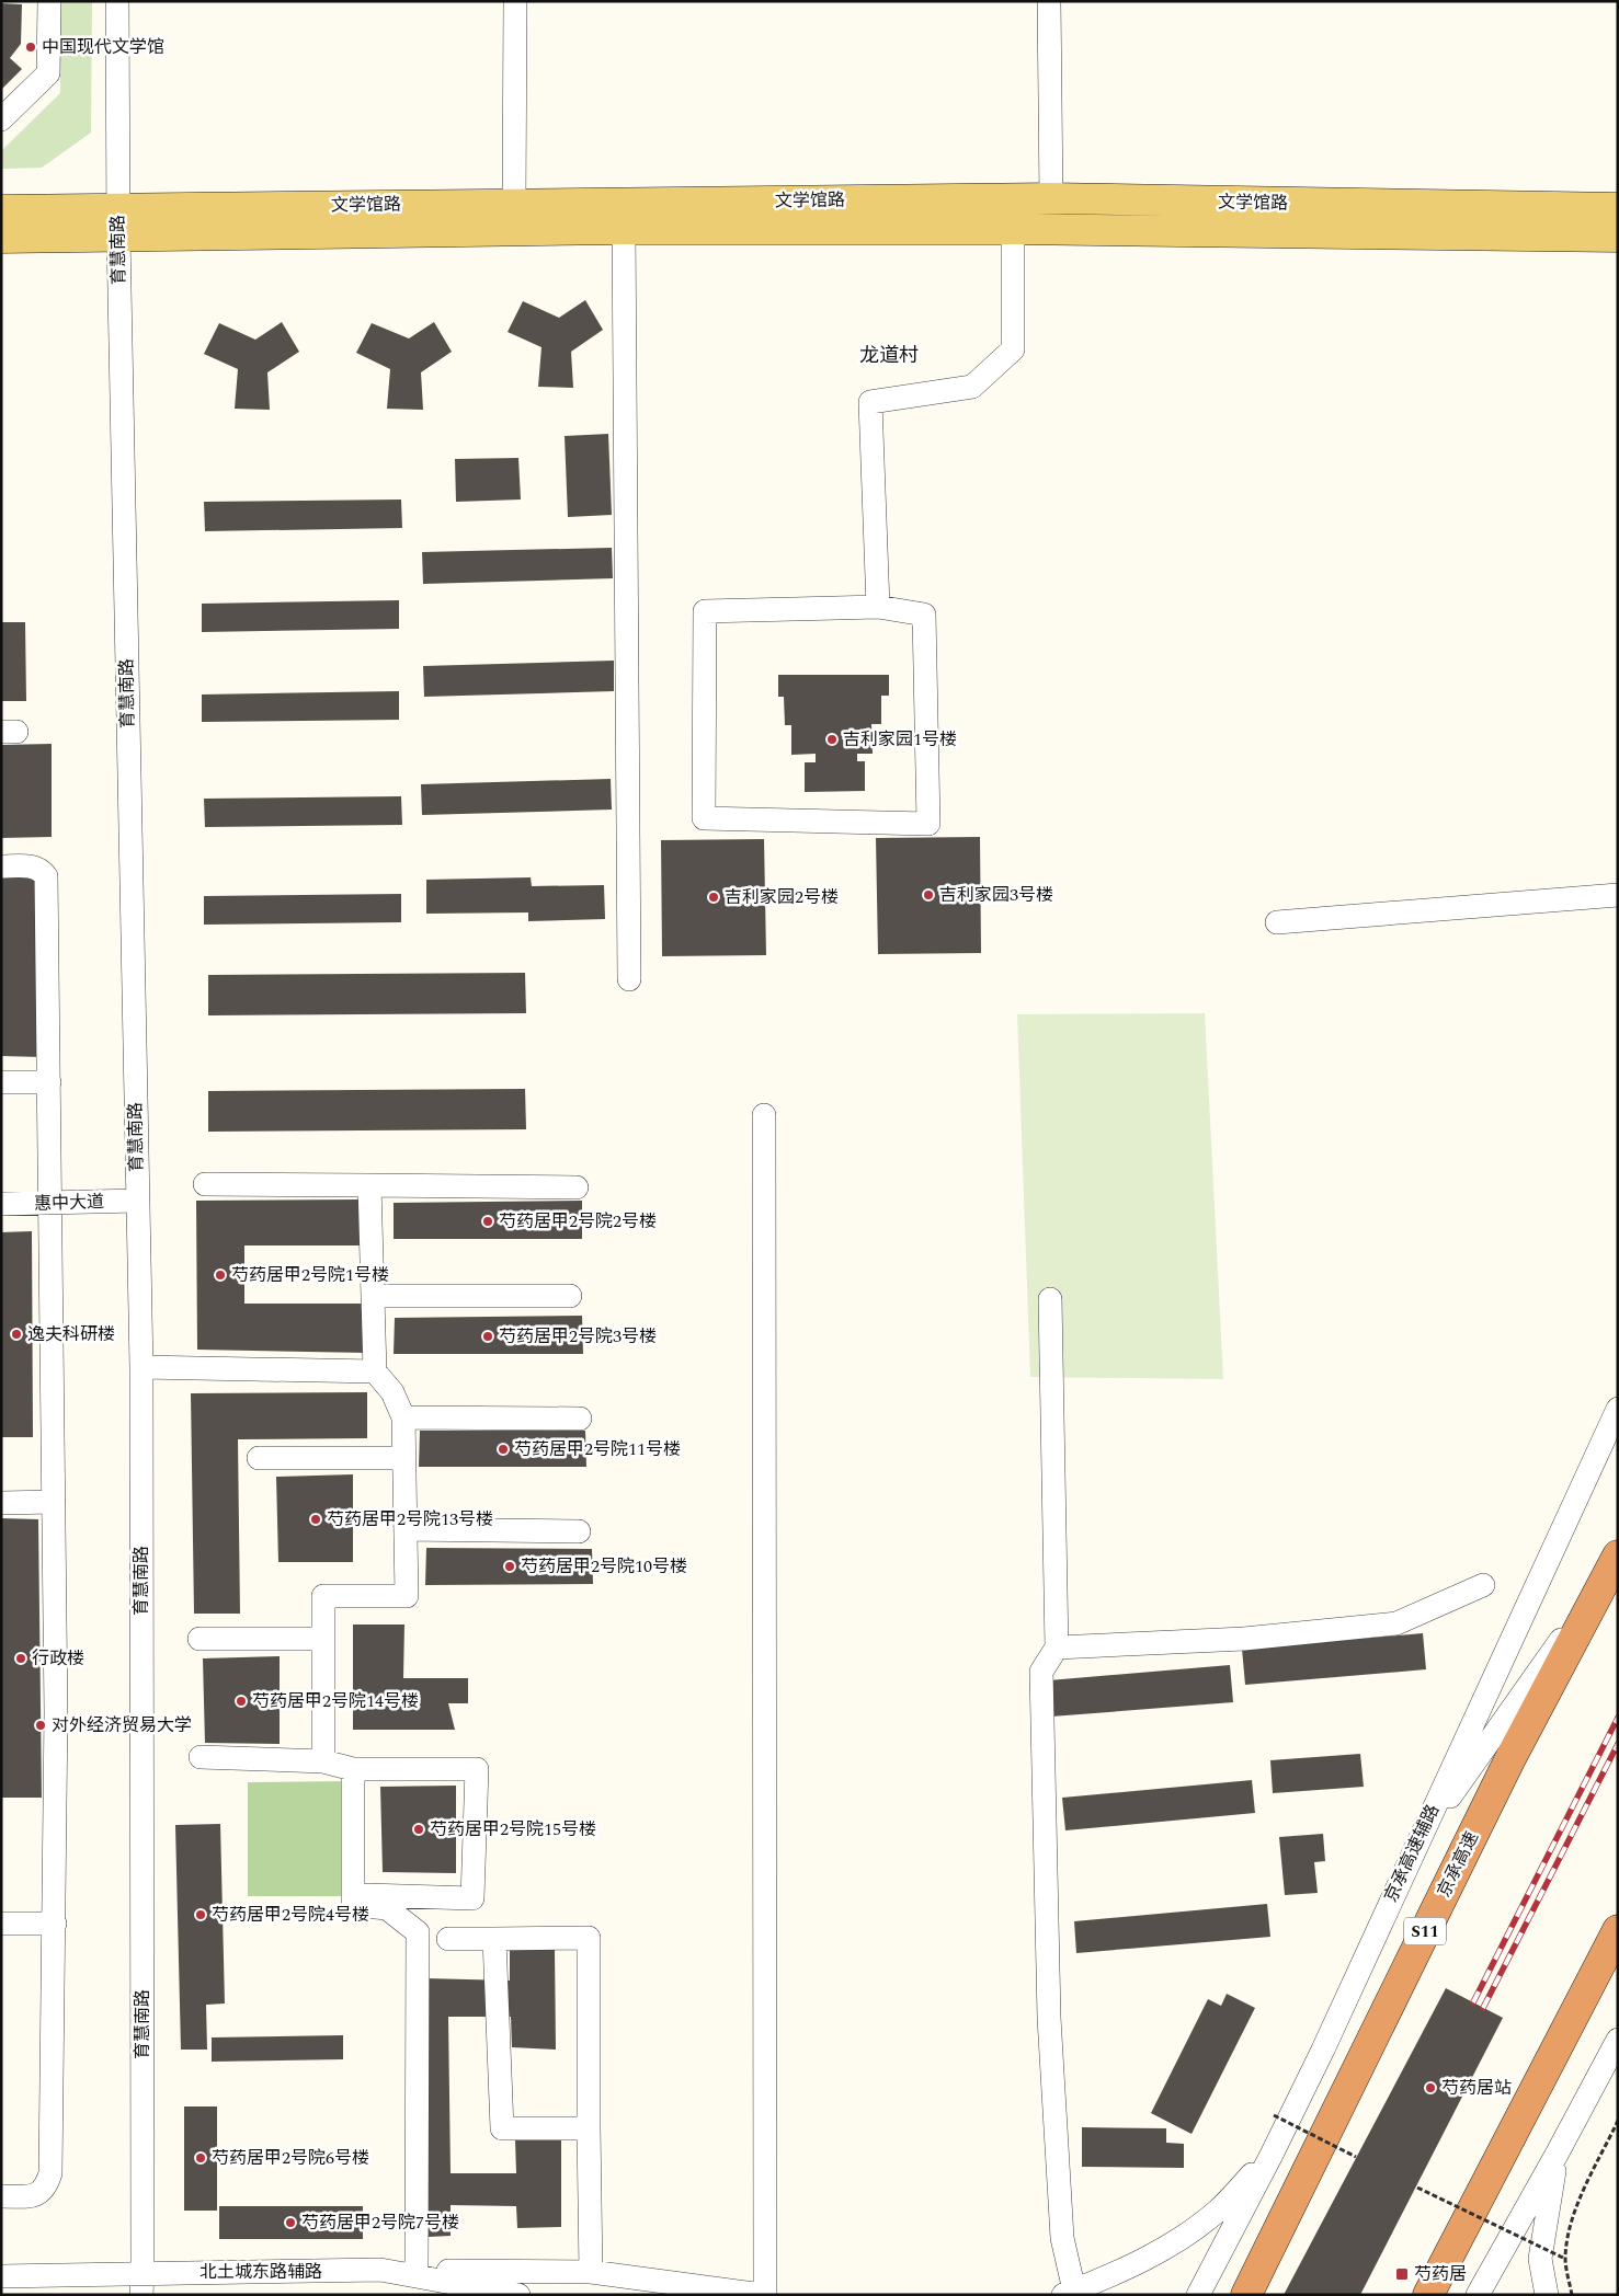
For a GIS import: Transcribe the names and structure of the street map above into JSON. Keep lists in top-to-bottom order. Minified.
{"streets":{"highway":["京承高速","S11"],"main road":["文学馆路"],"street":["育慧南路","惠中大道","京承高速辅路","北土城东路辅路"]},"crossings":[["文学馆路","育慧南路"],["育慧南路","惠中大道"],["育慧南路","北土城东路辅路"]],"districts":["龙道村"],"places":{"other":["中国现代文学馆","吉利家园1号楼","吉利家园3号楼","吉利家园2号楼","芍药居甲2号院2号楼","芍药居甲2号院1号楼","逸夫科研楼","芍药居甲2号院3号楼","芍药居甲2号院11号楼","芍药居甲2号院13号楼","芍药居甲2号院10号楼","行政楼","芍药居甲2号院14号楼","对外经济贸易大学","芍药居甲2号院15号楼","芍药居甲2号院4号楼","芍药居站","芍药居甲2号院6号楼","芍药居甲2号院7号楼"],"transit":["芍药居"]}}
